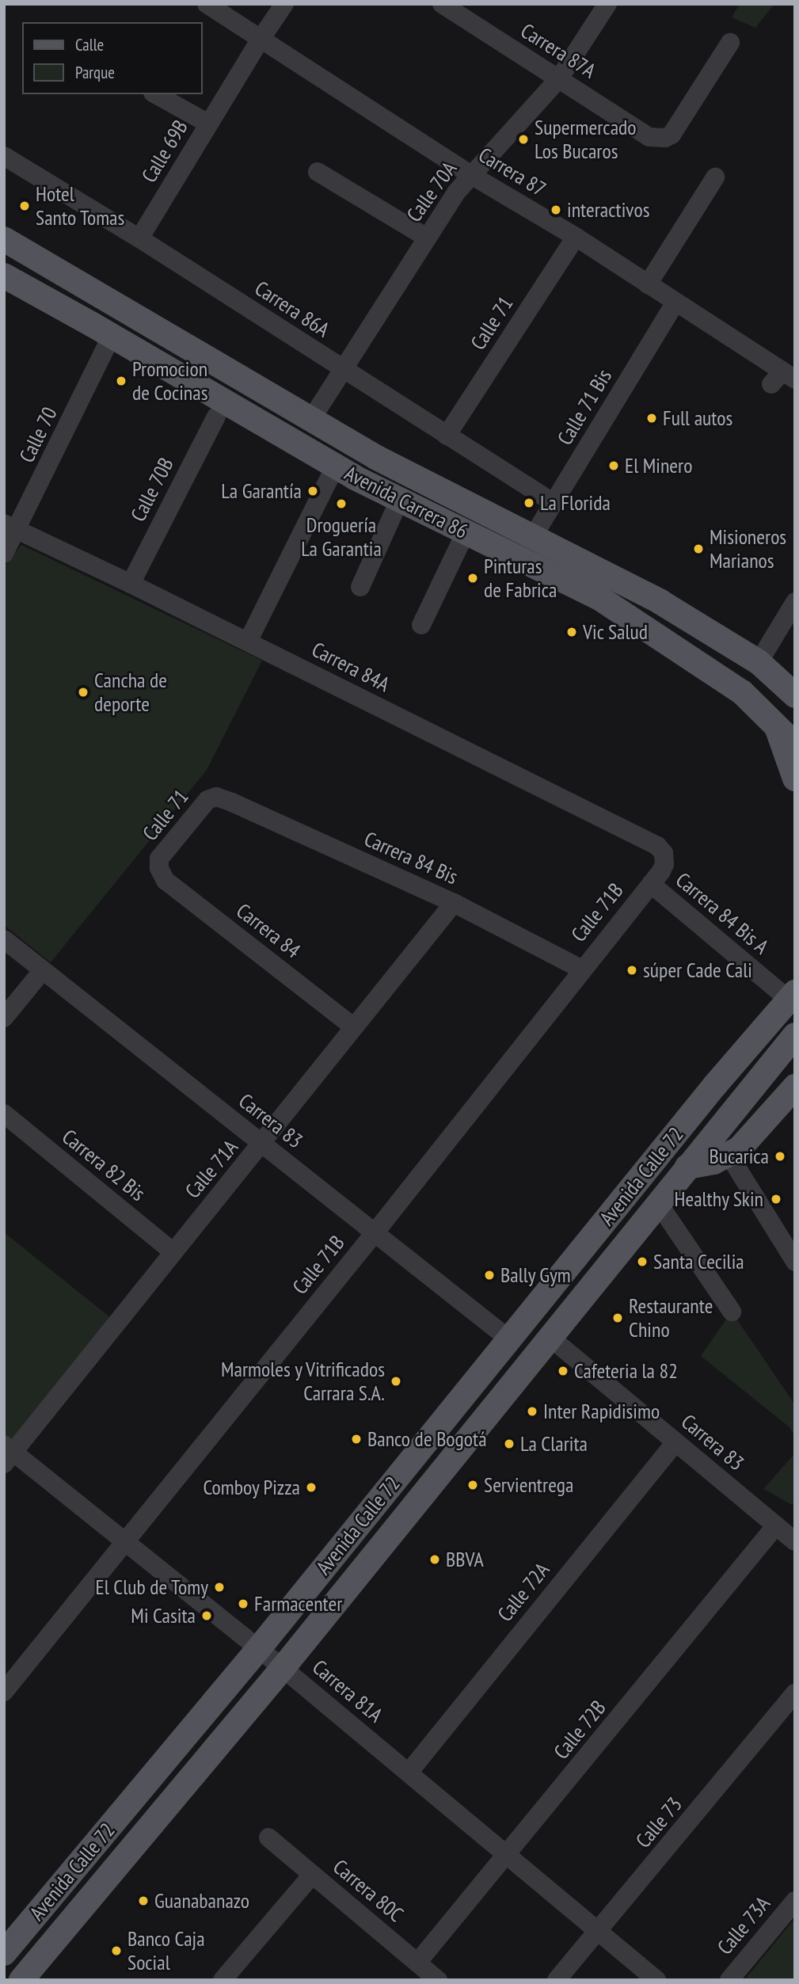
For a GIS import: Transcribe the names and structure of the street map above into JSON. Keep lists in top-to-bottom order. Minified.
{"streets":{"main road":["Avenida Carrera 86","Avenida Calle 72"],"street":["Carrera 87A","Calle 69B","Carrera 87","Calle 70A","Carrera 86A","Calle 71","Calle 71 Bis","Calle 70","Calle 70B","Carrera 84A","Carrera 84 Bis","Calle 71B","Carrera 84 Bis A","Carrera 84","Carrera 83","Carrera 82 Bis","Calle 71A","Calle 72A","Carrera 81A","Calle 72B","Calle 73","Carrera 80C","Calle 73A"]},"crossings":[["Carrera 87A","Calle 70A"],["Calle 69B","Carrera 87"],["Calle 69B","Carrera 86A"],["Carrera 87","Calle 70A"],["Carrera 87","Calle 71"],["Carrera 87","Calle 71 Bis"],["Calle 70A","Carrera 86A"],["Calle 70A","Avenida Carrera 86"],["Carrera 86A","Calle 71"],["Carrera 86A","Calle 71 Bis"],["Calle 71","Carrera 84 Bis"],["Calle 71","Carrera 84"],["Calle 71 Bis","Avenida Carrera 86"],["Calle 70","Avenida Carrera 86"],["Calle 70","Carrera 84A"],["Calle 70B","Carrera 84A"],["Carrera 84A","Calle 71B"],["Carrera 84 Bis","Calle 71B"],["Carrera 84 Bis","Calle 71A"],["Calle 71B","Carrera 84 Bis A"],["Calle 71B","Carrera 83"],["Calle 71B","Carrera 81A"],["Carrera 84 Bis A","Avenida Calle 72"],["Carrera 84","Calle 71A"],["Carrera 83","Calle 71A"],["Carrera 83","Avenida Calle 72"],["Carrera 83","Calle 72A"],["Carrera 83","Calle 72B"],["Carrera 82 Bis","Calle 71A"],["Calle 71A","Carrera 81A"],["Avenida Calle 72","Carrera 81A"],["Calle 72A","Carrera 81A"],["Carrera 81A","Calle 72B"],["Carrera 81A","Calle 73"],["Calle 72B","Carrera 80C"]],"places":["Supermercado Los Bucaros","Hotel Santo Tomas","interactivos","Promocion de Cocinas","Full autos","El Minero","La Garantía","La Florida","Droguería La Garantia","Misioneros Marianos","Pinturas de Fabrica","Vic Salud","Cancha de deporte","súper Cade Cali","Bucarica","Healthy Skin","Santa Cecilia","Bally Gym","Restaurante Chino","Cafeteria la 82","Marmoles y Vitrificados Carrara S.A.","Inter Rapidisimo","Banco de Bogotá","La Clarita","Servientrega","Comboy Pizza","BBVA","El Club de Tomy","Farmacenter","Mi Casita","Guanabanazo","Banco Caja Social"],"legend":["Calle","Parque"]}
